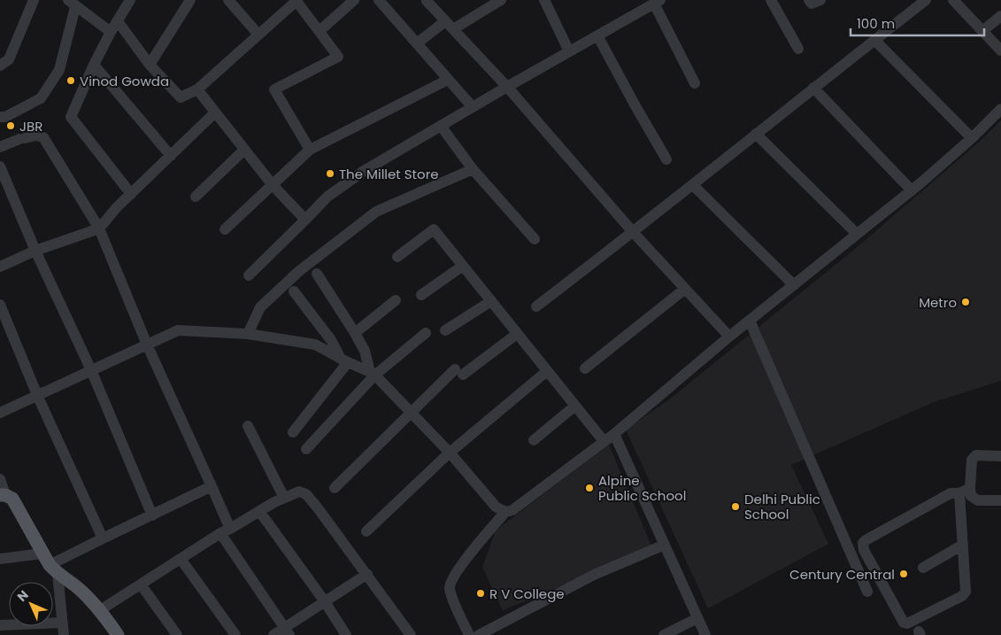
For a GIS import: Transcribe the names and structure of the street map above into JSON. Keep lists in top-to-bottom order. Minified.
{"places":["Vinod Gowda","JBR","The Millet Store","Metro","Alpine Public School","Delhi Public School","Century Central","R V College"],"scale_bar":"100 m","north":"top left"}
